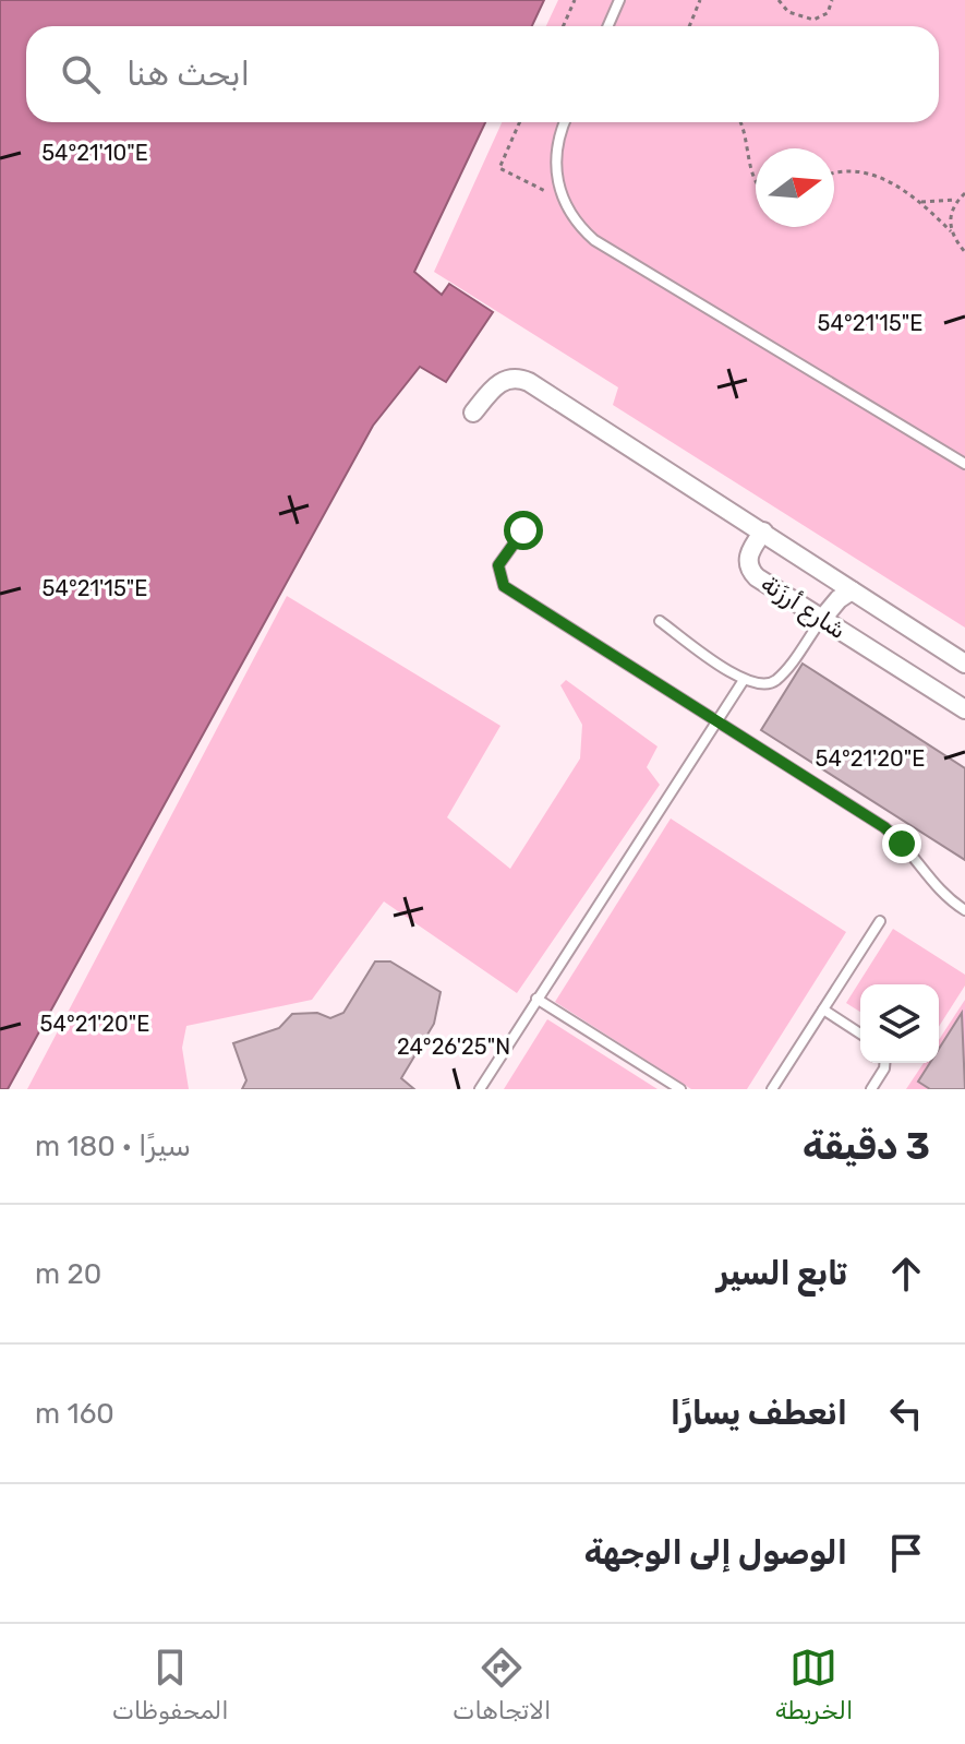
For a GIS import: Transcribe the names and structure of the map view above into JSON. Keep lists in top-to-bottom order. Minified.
{"streets":{"street":["شارع أرزَنة"]},"north":"right","page":{"search":"ابحث هنا","heading":["3 دقيقة","سيرًا · 180 m"],"list":[["تابع السير","20 m"],["انعطف يسارًا","160 m"],"الوصول إلى الوجهة"],"nav":["الخريطة","الاتجاهات","المحفوظات"]},"coordinates":["54°21'10\"E","54°21'15\"E","54°21'20\"E","24°26'25\"N"]}
